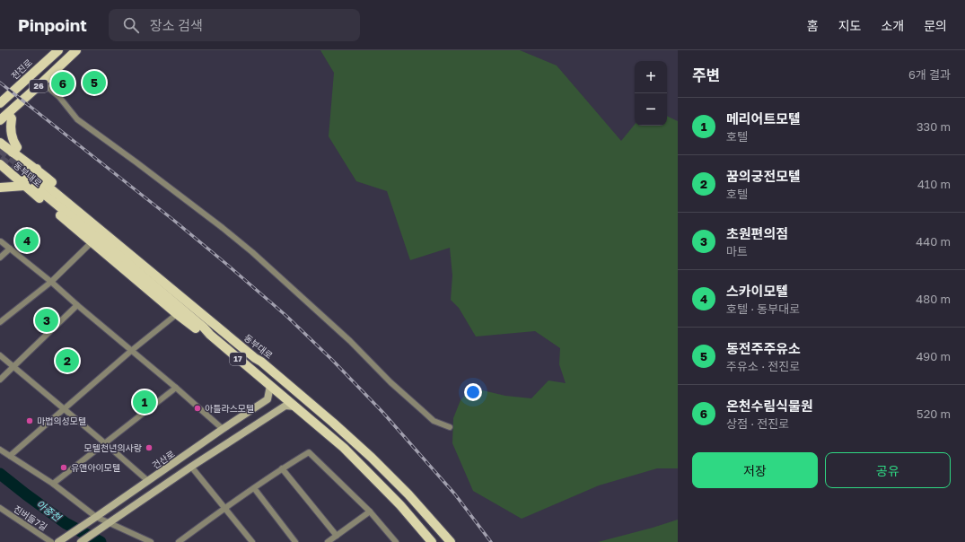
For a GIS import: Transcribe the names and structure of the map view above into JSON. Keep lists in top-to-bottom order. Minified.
{"streets":{"main road":["전진로","26","동부대로","17"],"street":["건산로","진버들7길"]},"crossings":[["동부대로","건산로"]],"water":["아중천"],"places":["아틀라스모텔","마법의성모텔","모텔천년의사랑","유앤아이모텔"],"page":{"header":"Pinpoint","search":"장소 검색","nav":["홈","지도","소개","문의"],"heading":["주변","6개 결과"],"map_buttons":["+","−"],"pins":["5","6","4","3","2","1"],"list":[{"mark":"1","name":"메리어트모텔","note":"호텔","value":"330 m"},{"mark":"2","name":"꿈의궁전모텔","note":"호텔","value":"410 m"},{"mark":"3","name":"초원편의점","note":"마트","value":"440 m"},{"mark":"4","name":"스카이모텔","note":"호텔 · 동부대로","value":"480 m"},{"mark":"5","name":"동전주주유소","note":"주유소 · 전진로","value":"490 m"},{"mark":"6","name":"온천수림식물원","note":"상점 · 전진로","value":"520 m"}],"buttons":["저장","공유"]}}
